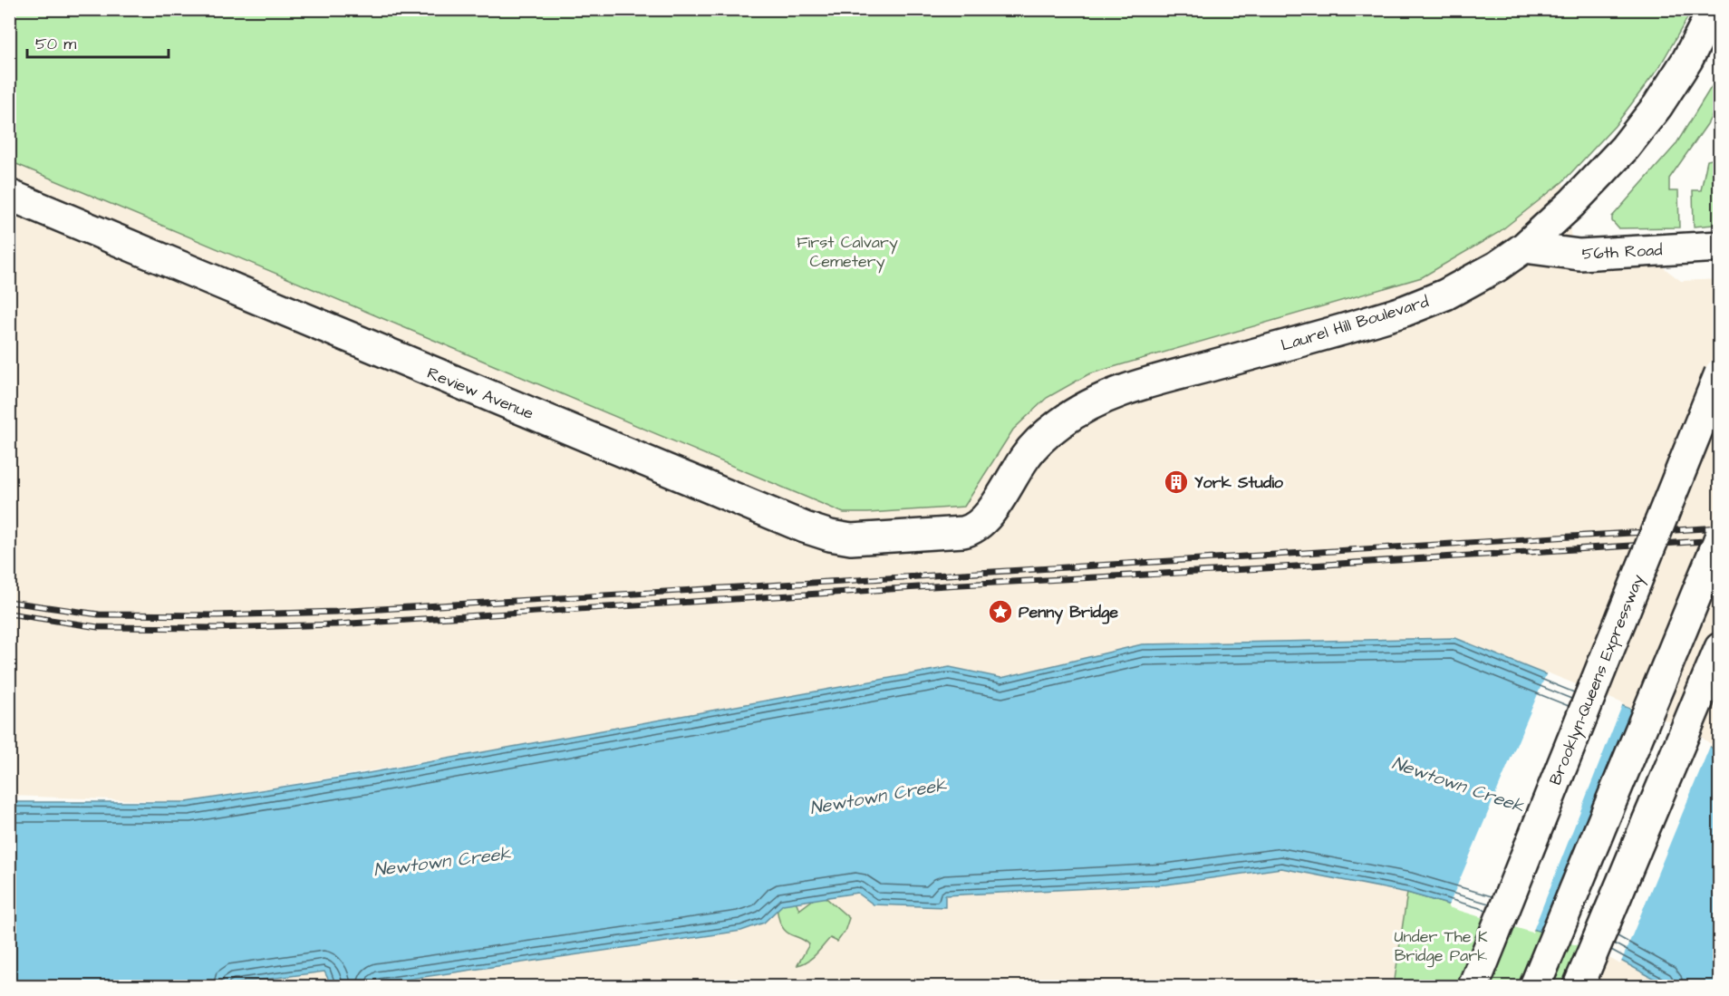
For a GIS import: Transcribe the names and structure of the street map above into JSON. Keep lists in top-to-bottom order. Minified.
{"streets":{"main road":["56th Road","Laurel Hill Boulevard","Review Avenue","Brooklyn-Queens Expressway"]},"crossings":[["56th Road","Laurel Hill Boulevard"],["Laurel Hill Boulevard","Review Avenue"]],"water":["Newtown Creek"],"parks":["First Calvary Cemetery","Under The K Bridge Park"],"places":{"building":["York Studio"],"place":["Penny Bridge"]},"scale_bar":"50 m"}
